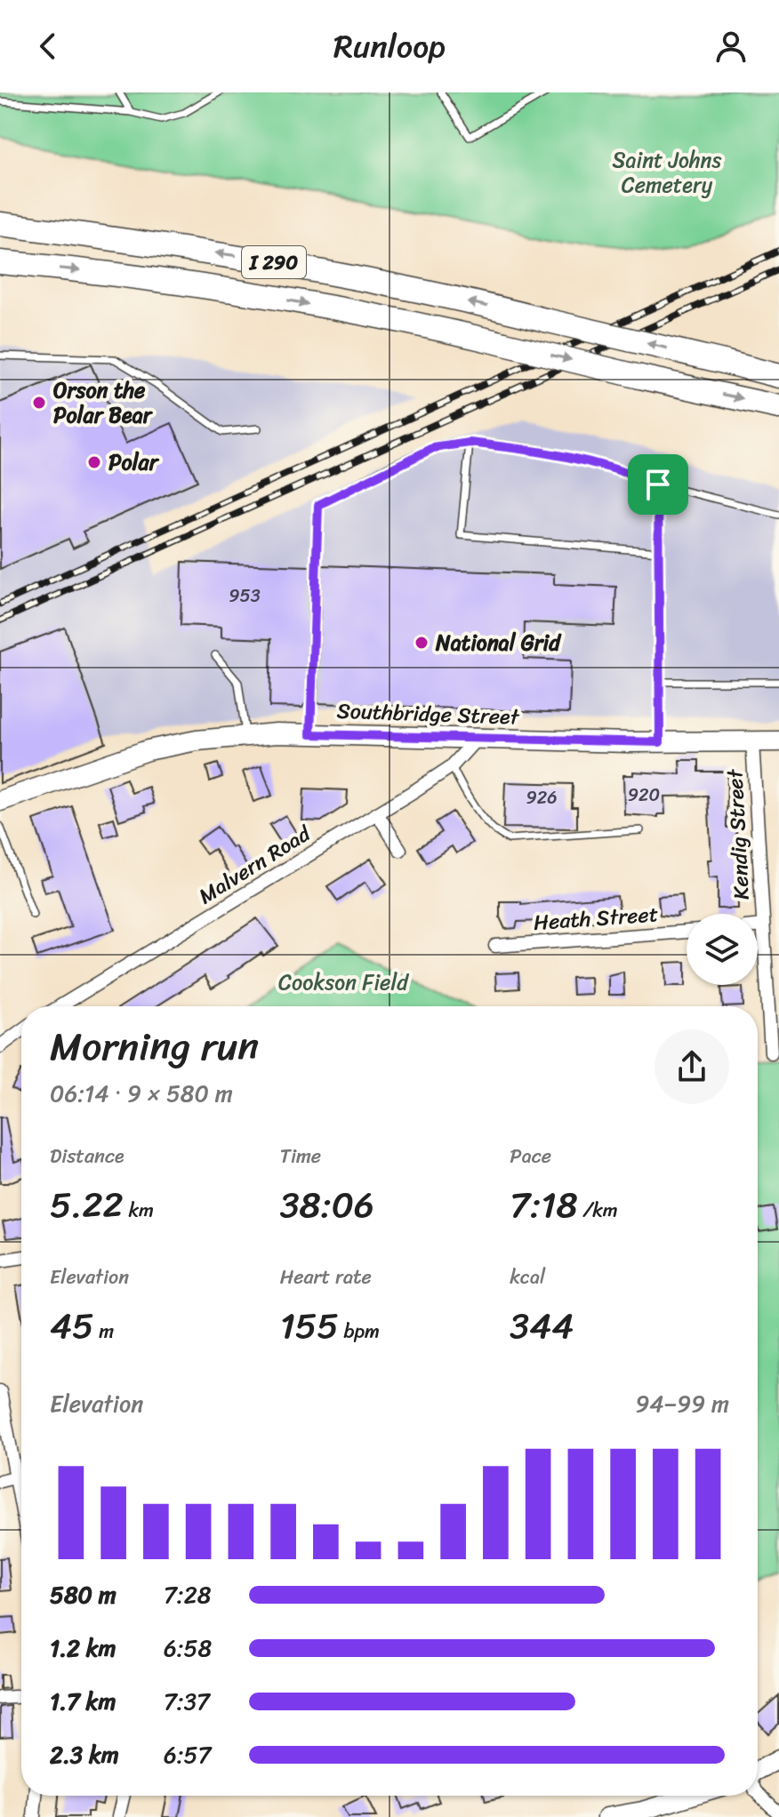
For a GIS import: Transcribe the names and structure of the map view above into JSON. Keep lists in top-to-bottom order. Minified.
{"streets":{"highway":["I 290"],"main road":["Southbridge Street"],"street":["Kendig Street","Malvern Road","Heath Street"]},"crossings":[["Southbridge Street","Kendig Street"],["Southbridge Street","Malvern Road"]],"parks":["Saint Johns Cemetery","Cookson Field"],"places":["Orson the Polar Bear","Polar","National Grid"],"house_numbers":["953","920","926"],"page":{"header":"Runloop","heading":["Morning run","06:14 · 9 × 580 m"],"stats":[["Distance","5.22 km"],["Time","38:06"],["Pace","7:18 /km"],["Elevation","45 m"],["Heart rate","155 bpm"],["kcal","344"]],"chart":["Elevation","94–99 m"],"list":[{"name":"580 m","note":"7:28"},{"name":"1.2 km","note":"6:58"},{"name":"1.7 km","note":"7:37"},{"name":"2.3 km","note":"6:57"}]}}
